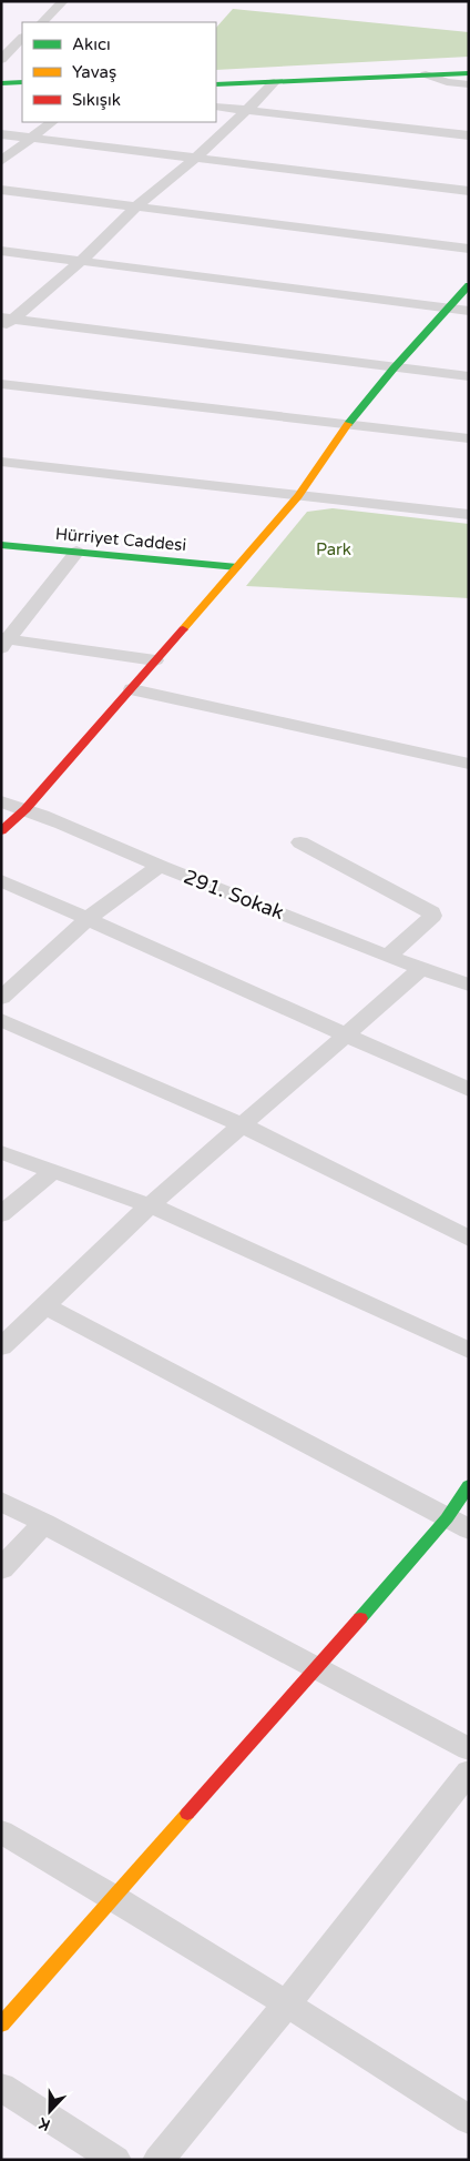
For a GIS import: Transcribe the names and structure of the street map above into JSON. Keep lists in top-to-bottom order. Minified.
{"streets":{"street":["Hürriyet Caddesi","291. Sokak"]},"parks":["Park"],"legend":["Akıcı","Yavaş","Sıkışık"],"north":"bottom"}
